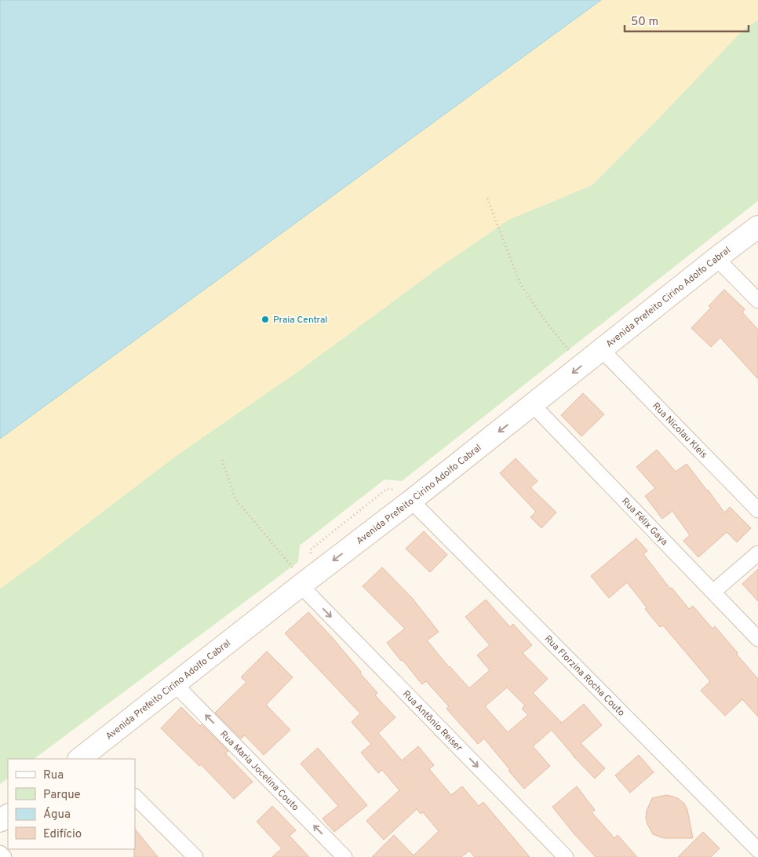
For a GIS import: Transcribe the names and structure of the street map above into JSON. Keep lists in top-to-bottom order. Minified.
{"streets":{"main road":["Avenida Prefeito Cirino Adolfo Cabral"],"street":["Rua Nicolau Kleis","Rua Félix Gaya","Rua Florzina Rocha Couto","Rua Antônio Reiser","Rua Maria Jocelina Couto"]},"crossings":[["Avenida Prefeito Cirino Adolfo Cabral","Rua Nicolau Kleis"],["Avenida Prefeito Cirino Adolfo Cabral","Rua Félix Gaya"],["Avenida Prefeito Cirino Adolfo Cabral","Rua Florzina Rocha Couto"],["Avenida Prefeito Cirino Adolfo Cabral","Rua Antônio Reiser"],["Avenida Prefeito Cirino Adolfo Cabral","Rua Maria Jocelina Couto"]],"one_way":["Avenida Prefeito Cirino Adolfo Cabral","Rua Antônio Reiser"],"places":["Praia Central"],"legend":["Rua","Parque","Água","Edifício"],"scale_bar":"50 m"}
